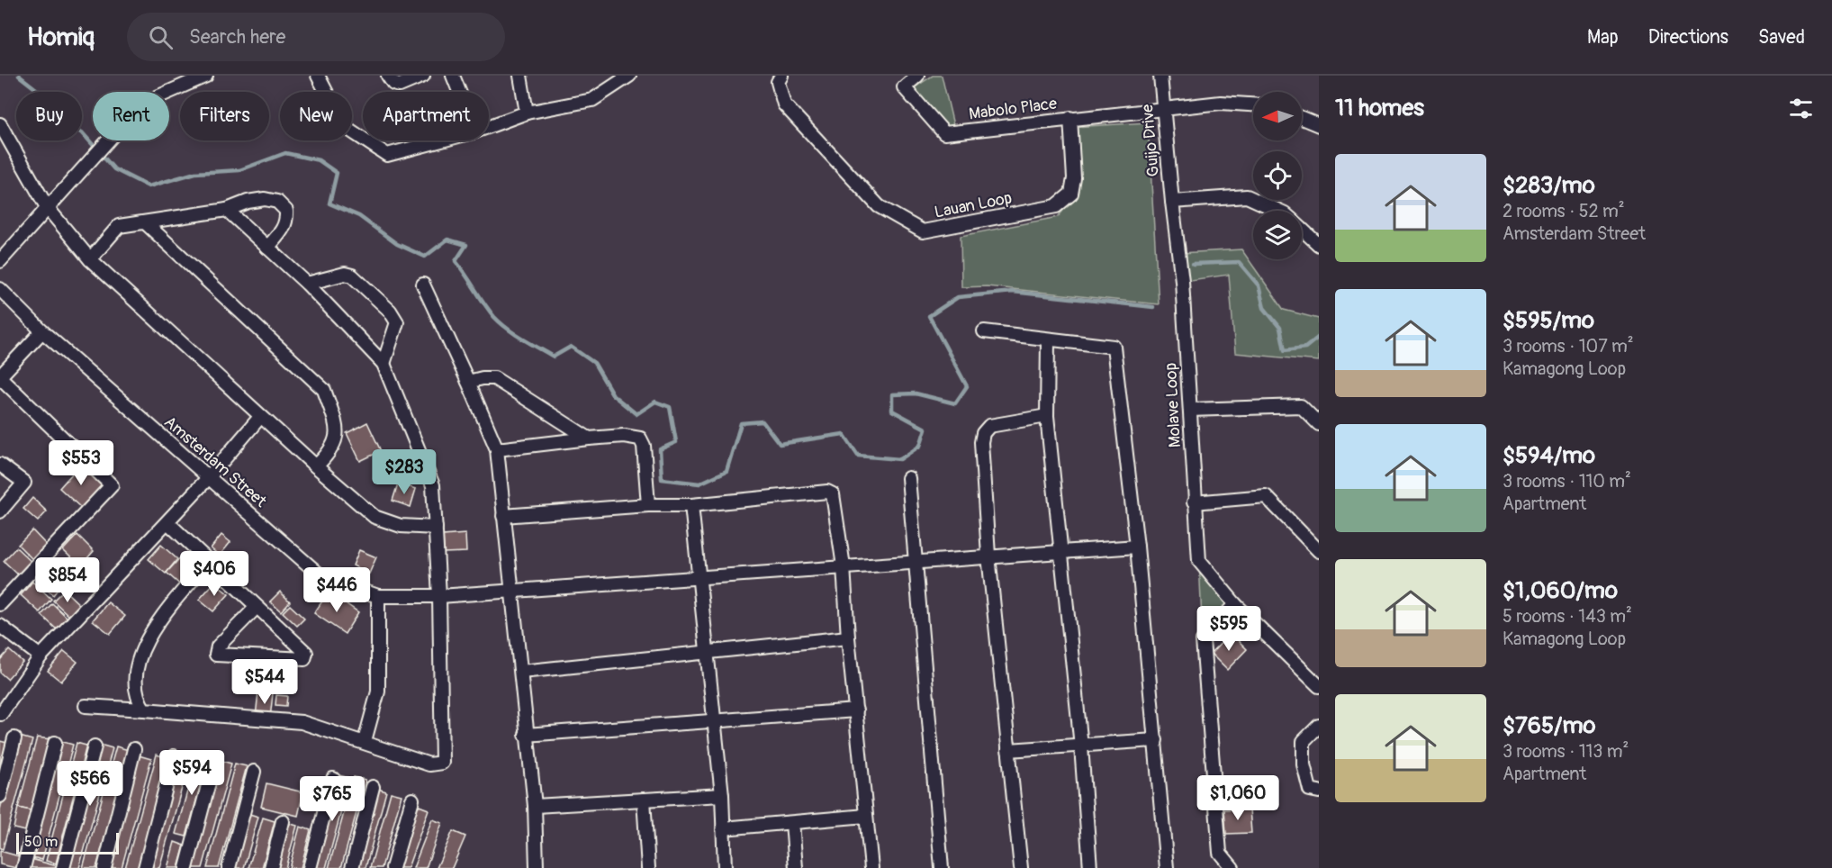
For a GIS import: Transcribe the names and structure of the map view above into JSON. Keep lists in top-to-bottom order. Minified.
{"streets":{"street":["Mabolo Place","Guijo Drive","Lauan Loop","Molave Loop","Amsterdam Street"]},"crossings":[["Mabolo Place","Guijo Drive"],["Mabolo Place","Lauan Loop"],["Guijo Drive","Molave Loop"]],"scale_bar":"50 m","north":"left","page":{"header":"Homiq","search":"Search here","nav":["Map","Directions","Saved"],"heading":"11 homes","chip":["Buy","Rent","Filters","New","Apartment"],"list":[{"name":"$283/mo","note":"2 rooms · 52 m² · Amsterdam Street"},{"name":"$595/mo","note":"3 rooms · 107 m² · Kamagong Loop"},{"name":"$594/mo","note":"3 rooms · 110 m² · Apartment"},{"name":"$1,060/mo","note":"5 rooms · 143 m² · Kamagong Loop"},{"name":"$765/mo","note":"3 rooms · 113 m² · Apartment"}],"price":["$553","$283","$406","$854","$446","$595","$544","$594","$566","$1,060","$765"],"scale":"50 m"}}
